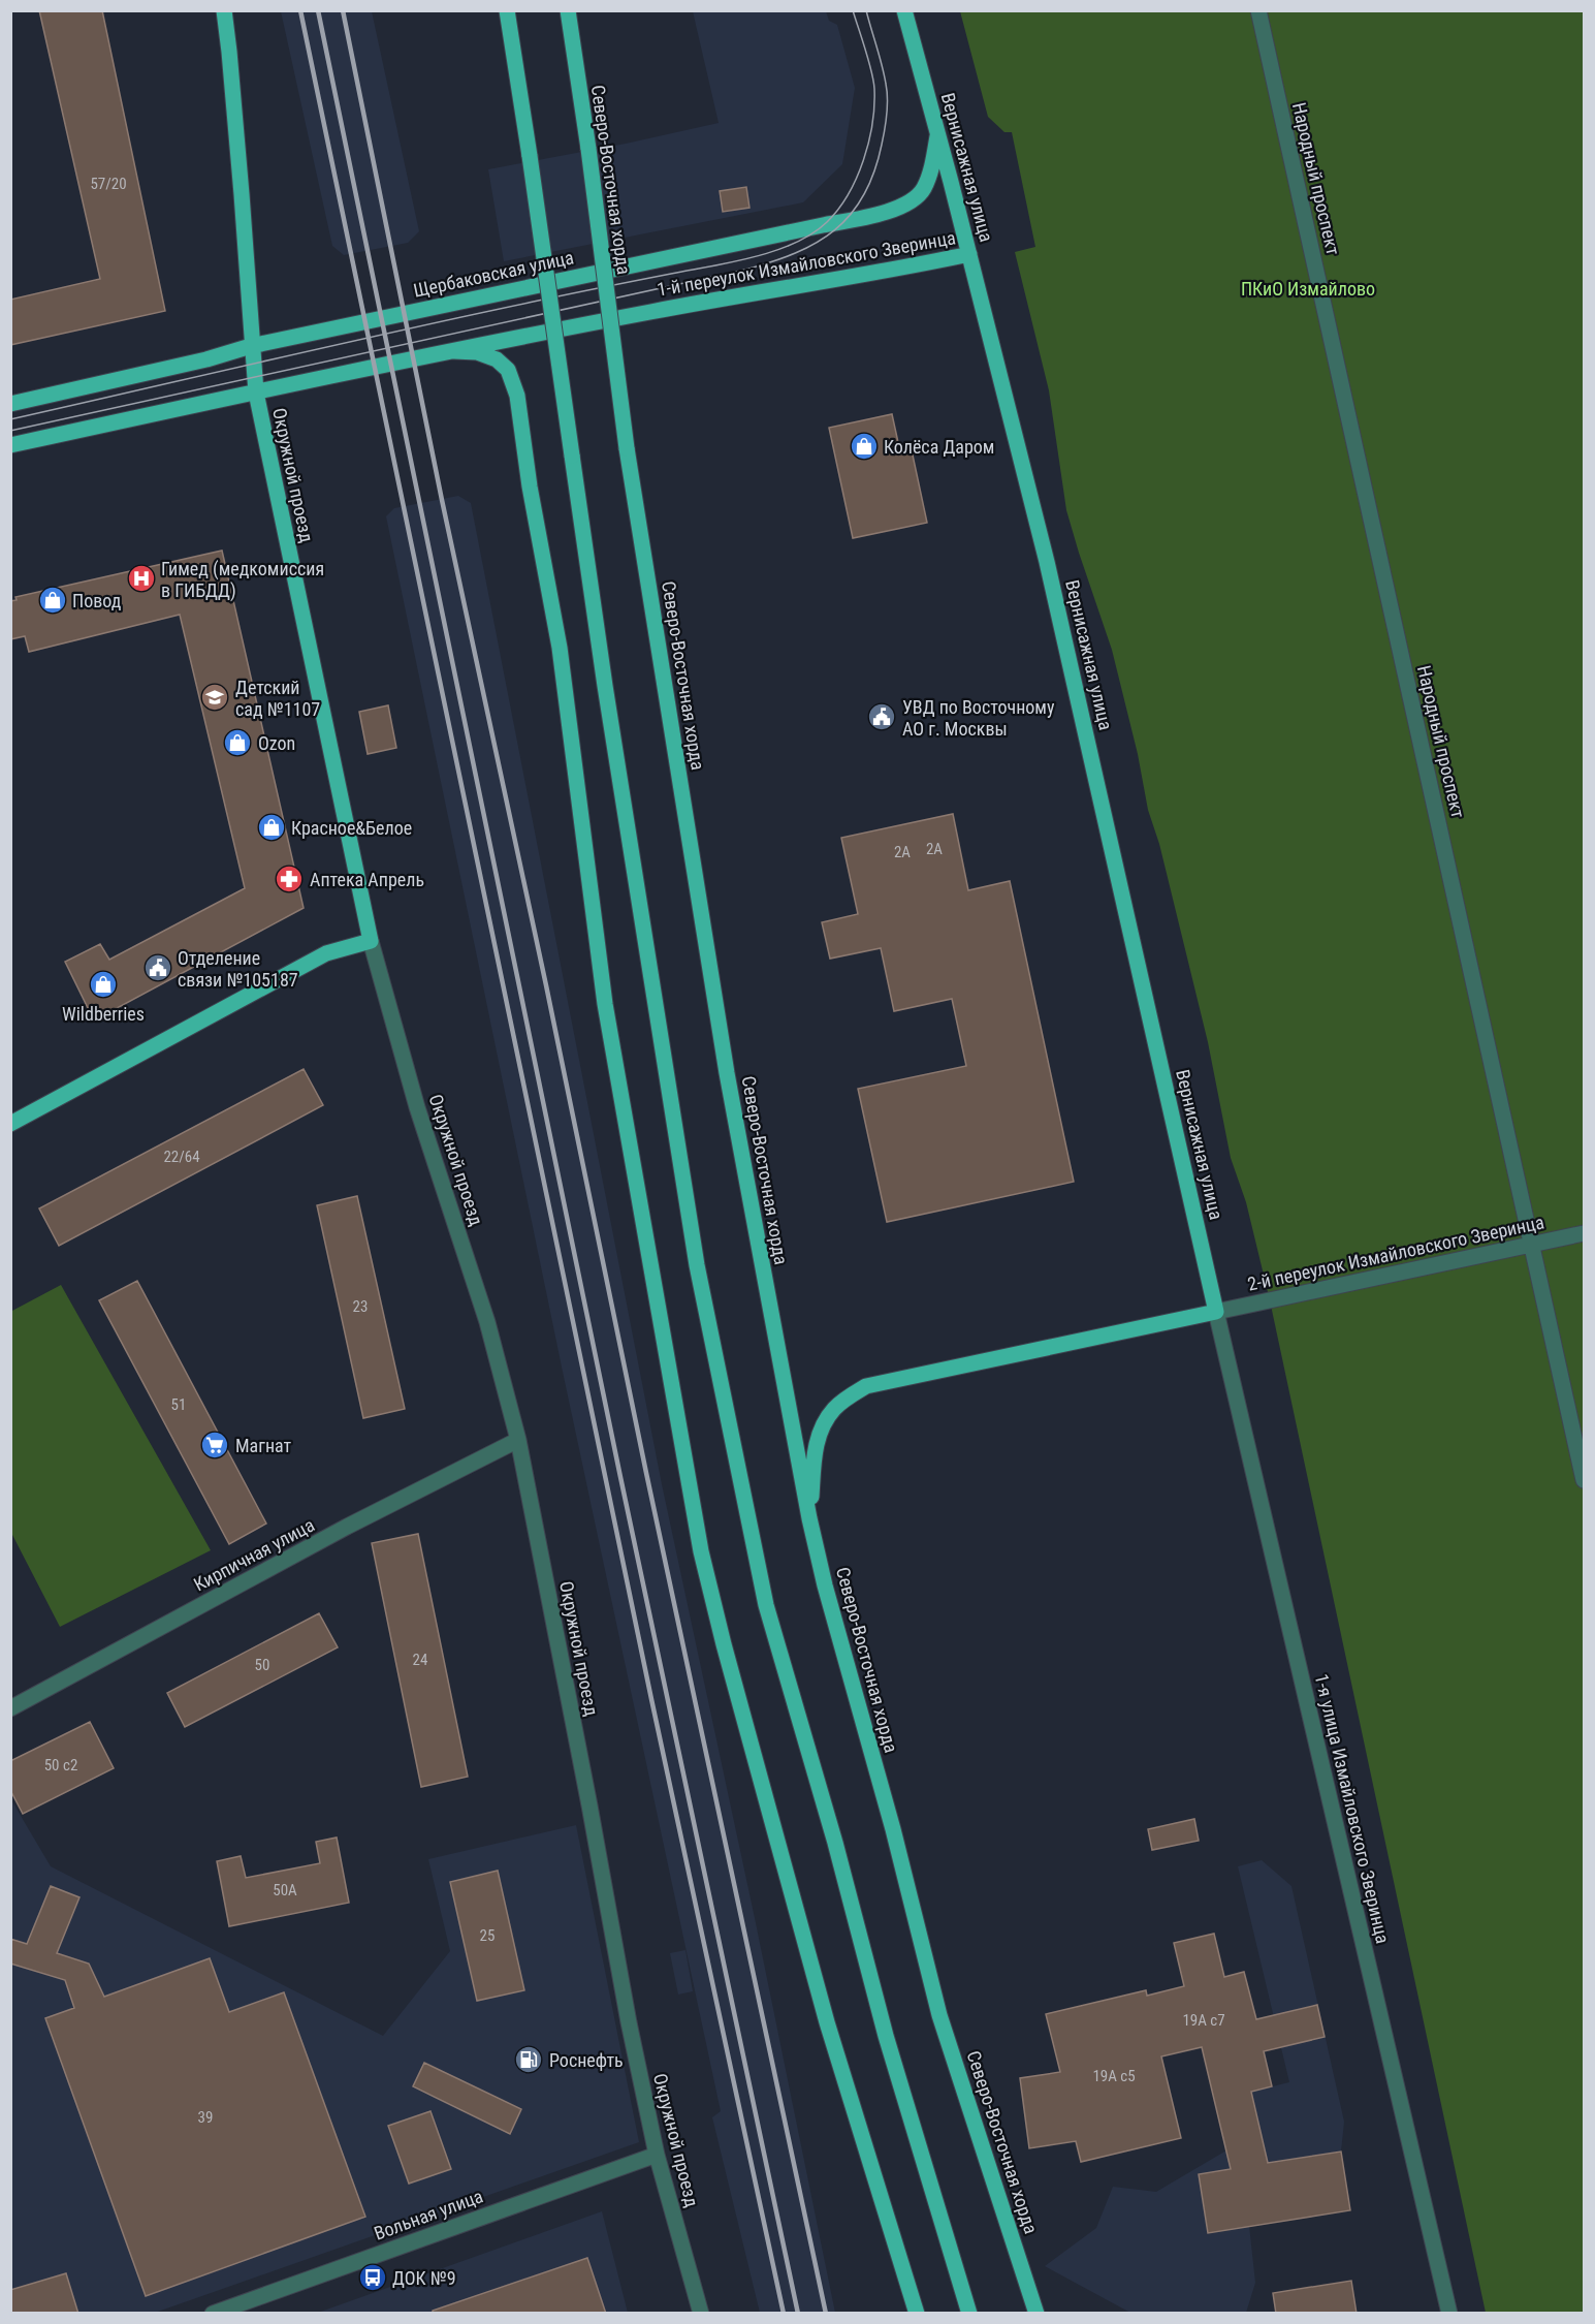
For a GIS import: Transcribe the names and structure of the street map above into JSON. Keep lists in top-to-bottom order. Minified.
{"streets":{"main road":["Вернисажная улица","Северо-Восточная хорда","1-й переулок Измайловского Зверинца","Щербаковская улица","Окружной проезд"],"street":["Народный проспект","2-й переулок Измайловского Зверинца","Кирпичная улица","1-я улица Измайловского Зверинца","Вольная улица"]},"crossings":[["Вернисажная улица","1-й переулок Измайловского Зверинца"],["Вернисажная улица","Щербаковская улица"],["Вернисажная улица","2-й переулок Измайловского Зверинца"],["Вернисажная улица","1-я улица Измайловского Зверинца"],["Народный проспект","2-й переулок Измайловского Зверинца"],["Щербаковская улица","Окружной проезд"],["Окружной проезд","Кирпичная улица"],["Окружной проезд","Вольная улица"],["2-й переулок Измайловского Зверинца","1-я улица Измайловского Зверинца"]],"parks":["ПКиО Измайлово"],"places":{"shop":["Колёса Даром","Повод","Ozon","Красное&Белое","Wildberries"],"hospital":["Гимед (медкомиссия в ГИБДД)"],"school or university":["Детский сад №1107"],"public building":["УВД по Восточному АО г. Москвы","Отделение связи №105187"],"pharmacy":["Аптека Апрель"],"supermarket":["Магнат"],"fuel station":["Роснефть"],"bus stop":["ДОК №9"]},"house_numbers":["57/20","2А","2А","22/64","23","51","24","50","50 с2","50А","25","19А с7","19А с5","39"]}
